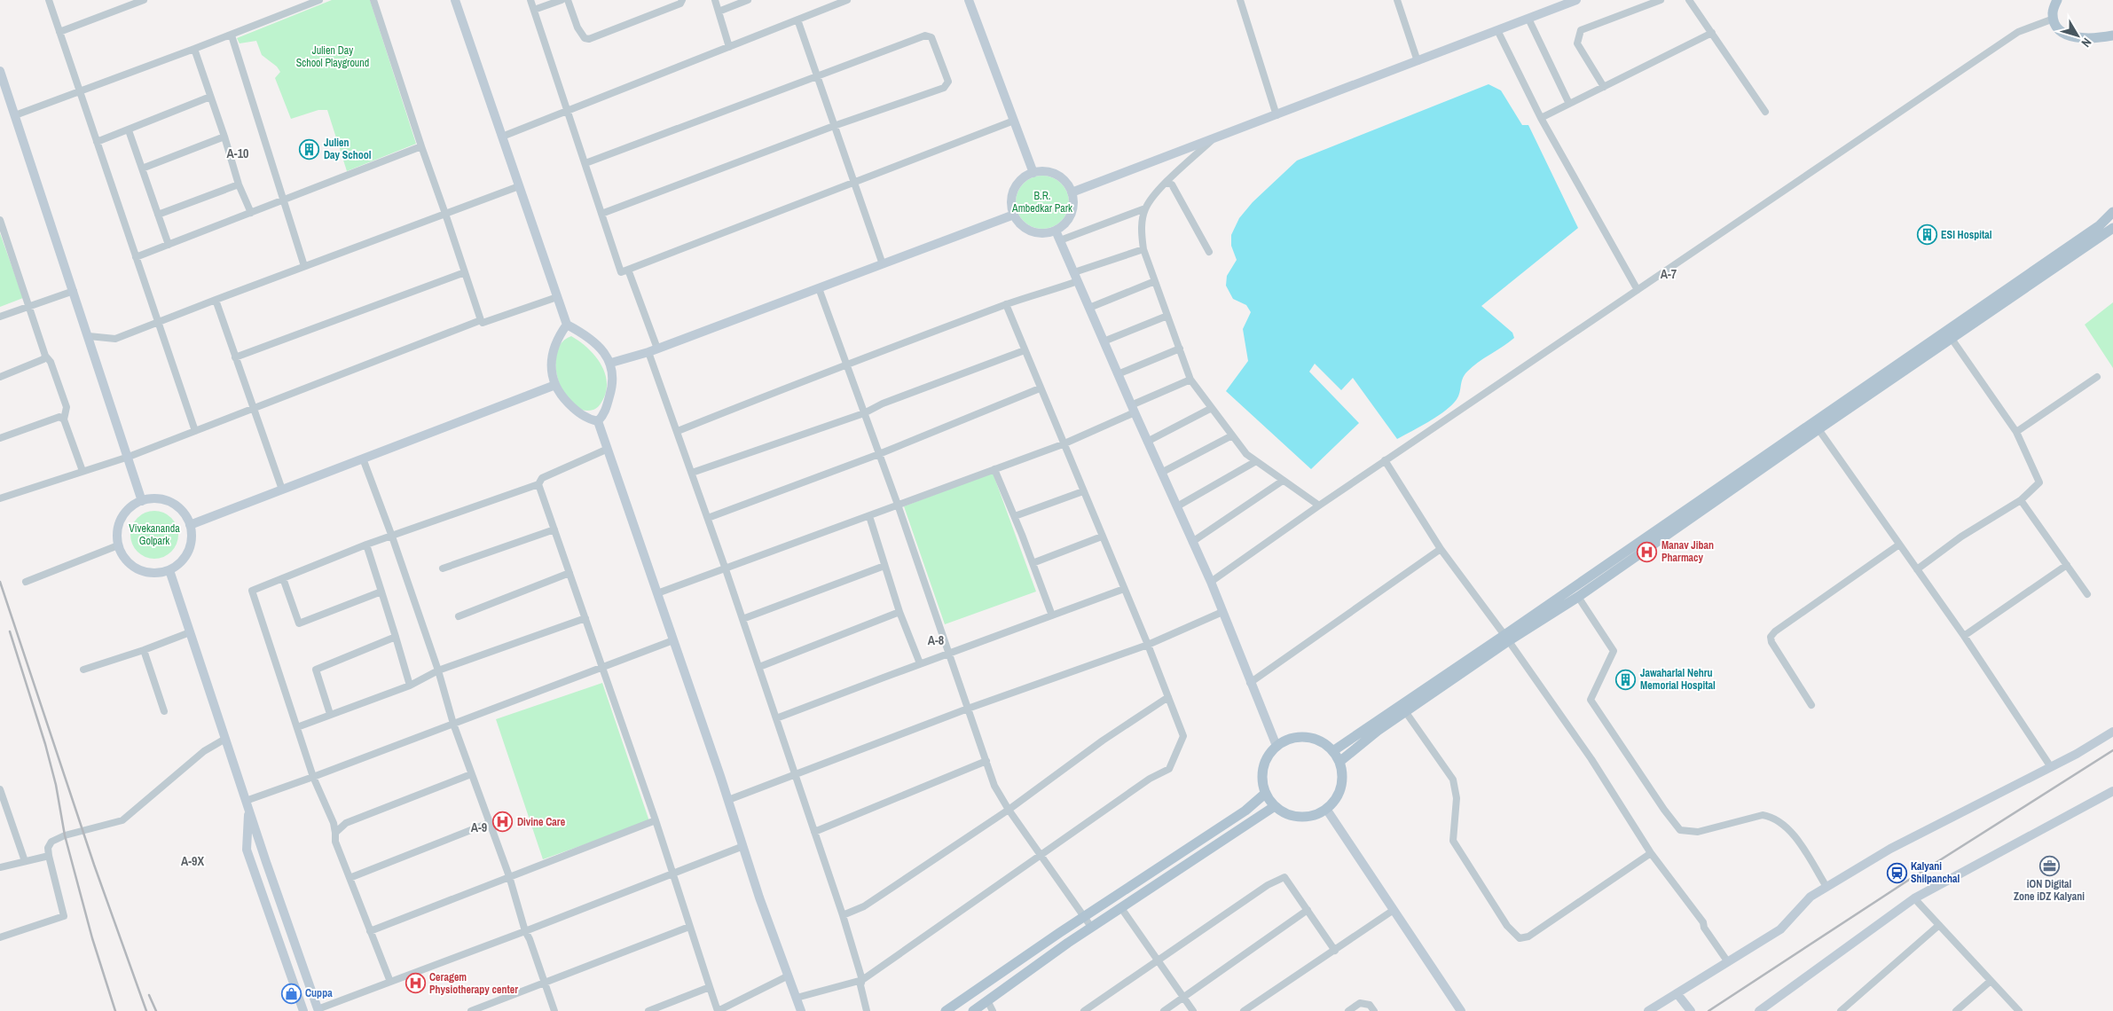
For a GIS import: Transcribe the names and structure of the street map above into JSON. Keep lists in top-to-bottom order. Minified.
{"districts":["A-10","A-7","A-8","A-9","A-9X"],"parks":["Julien Day School Playground","B.R. Ambedkar Park","Vivekananda Golpark"],"places":{"building":["Julien Day School","ESI Hospital","Jawaharlal Nehru Memorial Hospital"],"hospital":["Manav Jiban Pharmacy","Divine Care","Ceragem Physiotherapy center"],"office":["iON Digital Zone iDZ Kalyani"],"station":["Kalyani Shilpanchal"],"shop":["Cuppa"]},"north":"bottom right"}
